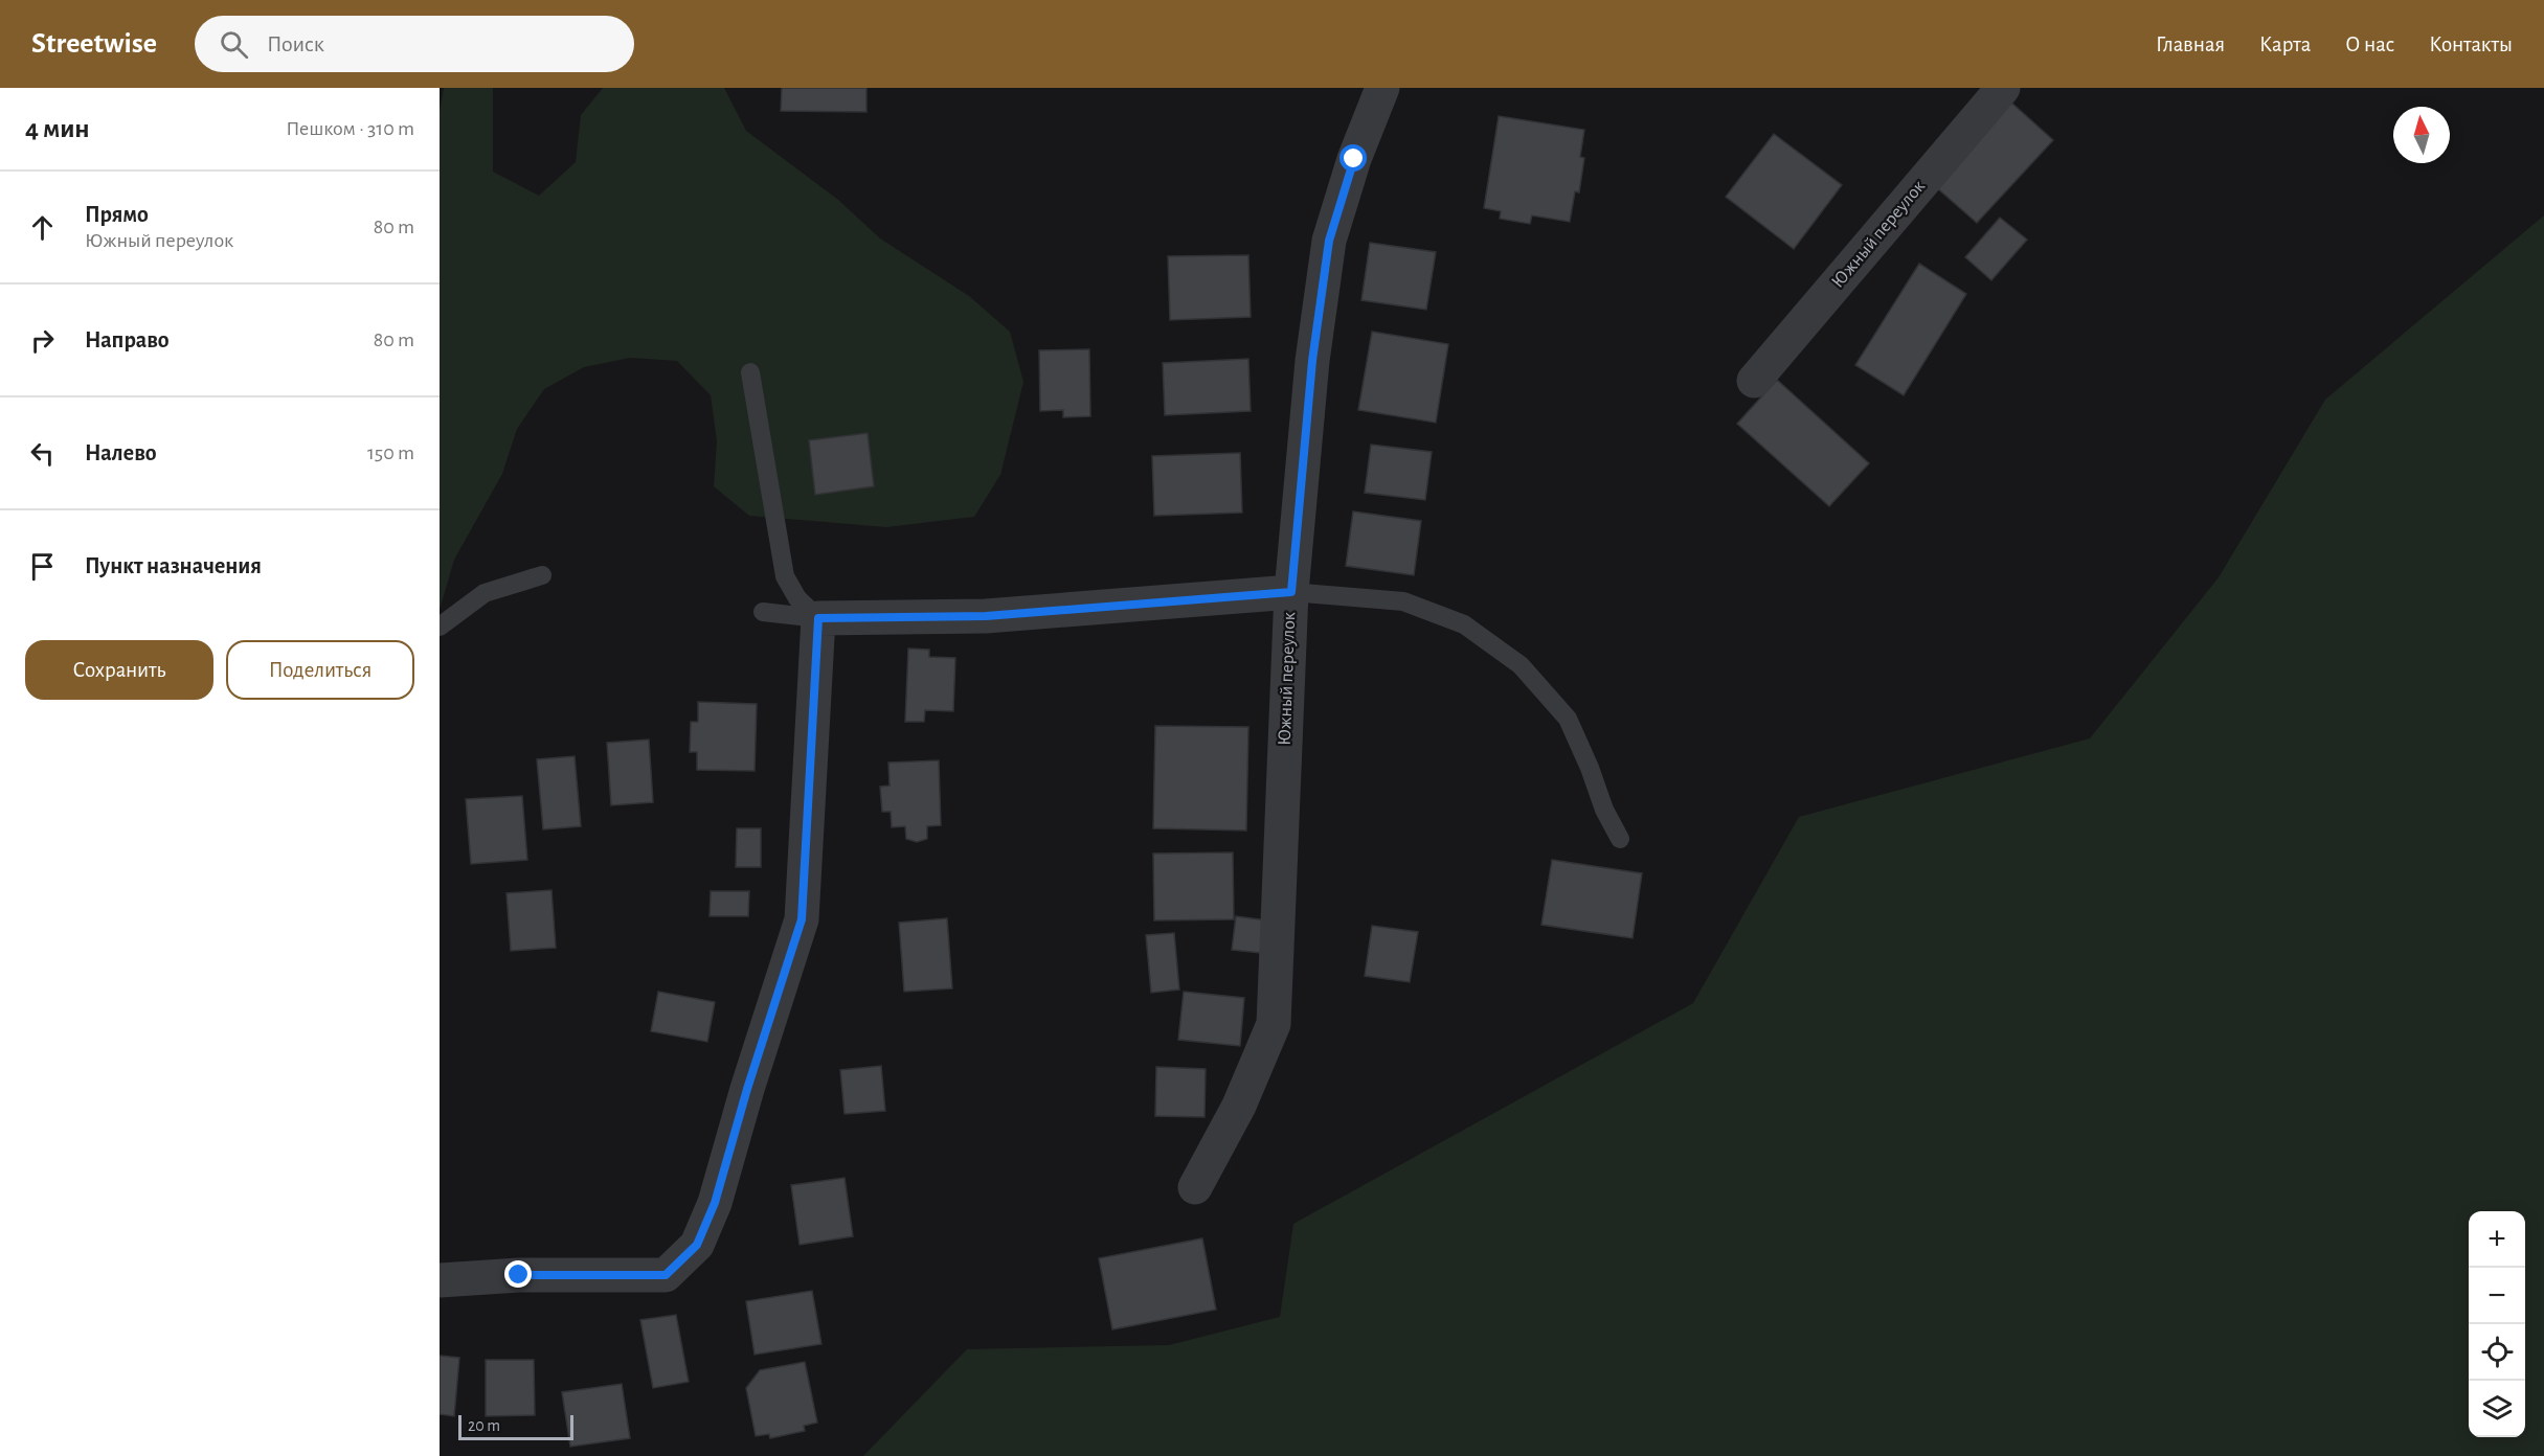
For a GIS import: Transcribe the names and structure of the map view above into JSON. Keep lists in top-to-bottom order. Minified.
{"streets":{"street":["Южный переулок"]},"scale_bar":"20 m","north":"top","page":{"header":"Streetwise","search":"Поиск","nav":["Главная","Карта","О нас","Контакты"],"heading":["4 мин","Пешком · 310 m"],"list":[["Прямо","Южный переулок","80 m"],["Направо","80 m"],["Налево","150 m"],"Пункт назначения"],"buttons":["Сохранить","Поделиться"],"map_buttons":["+","−"],"scale":"20 m"}}
